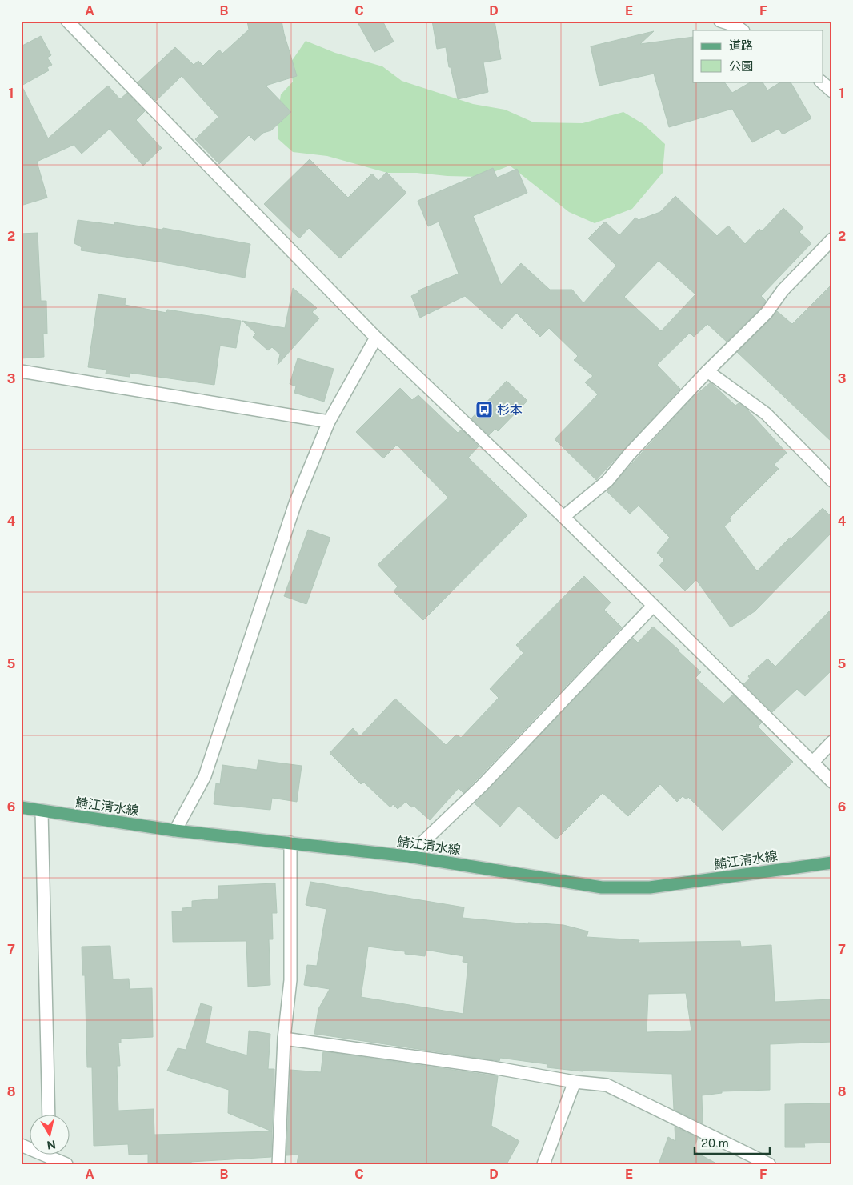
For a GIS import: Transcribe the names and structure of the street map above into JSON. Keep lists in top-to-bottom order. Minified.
{"streets":{"main road":["鯖江清水線"]},"places":{"bus stop":["杉本"]},"legend":["道路","公園"],"scale_bar":"20 m","north":"bottom","grid":{"columns":["A","B","C","D","E","F"],"rows":["1","2","3","4","5","6","7","8"]}}
